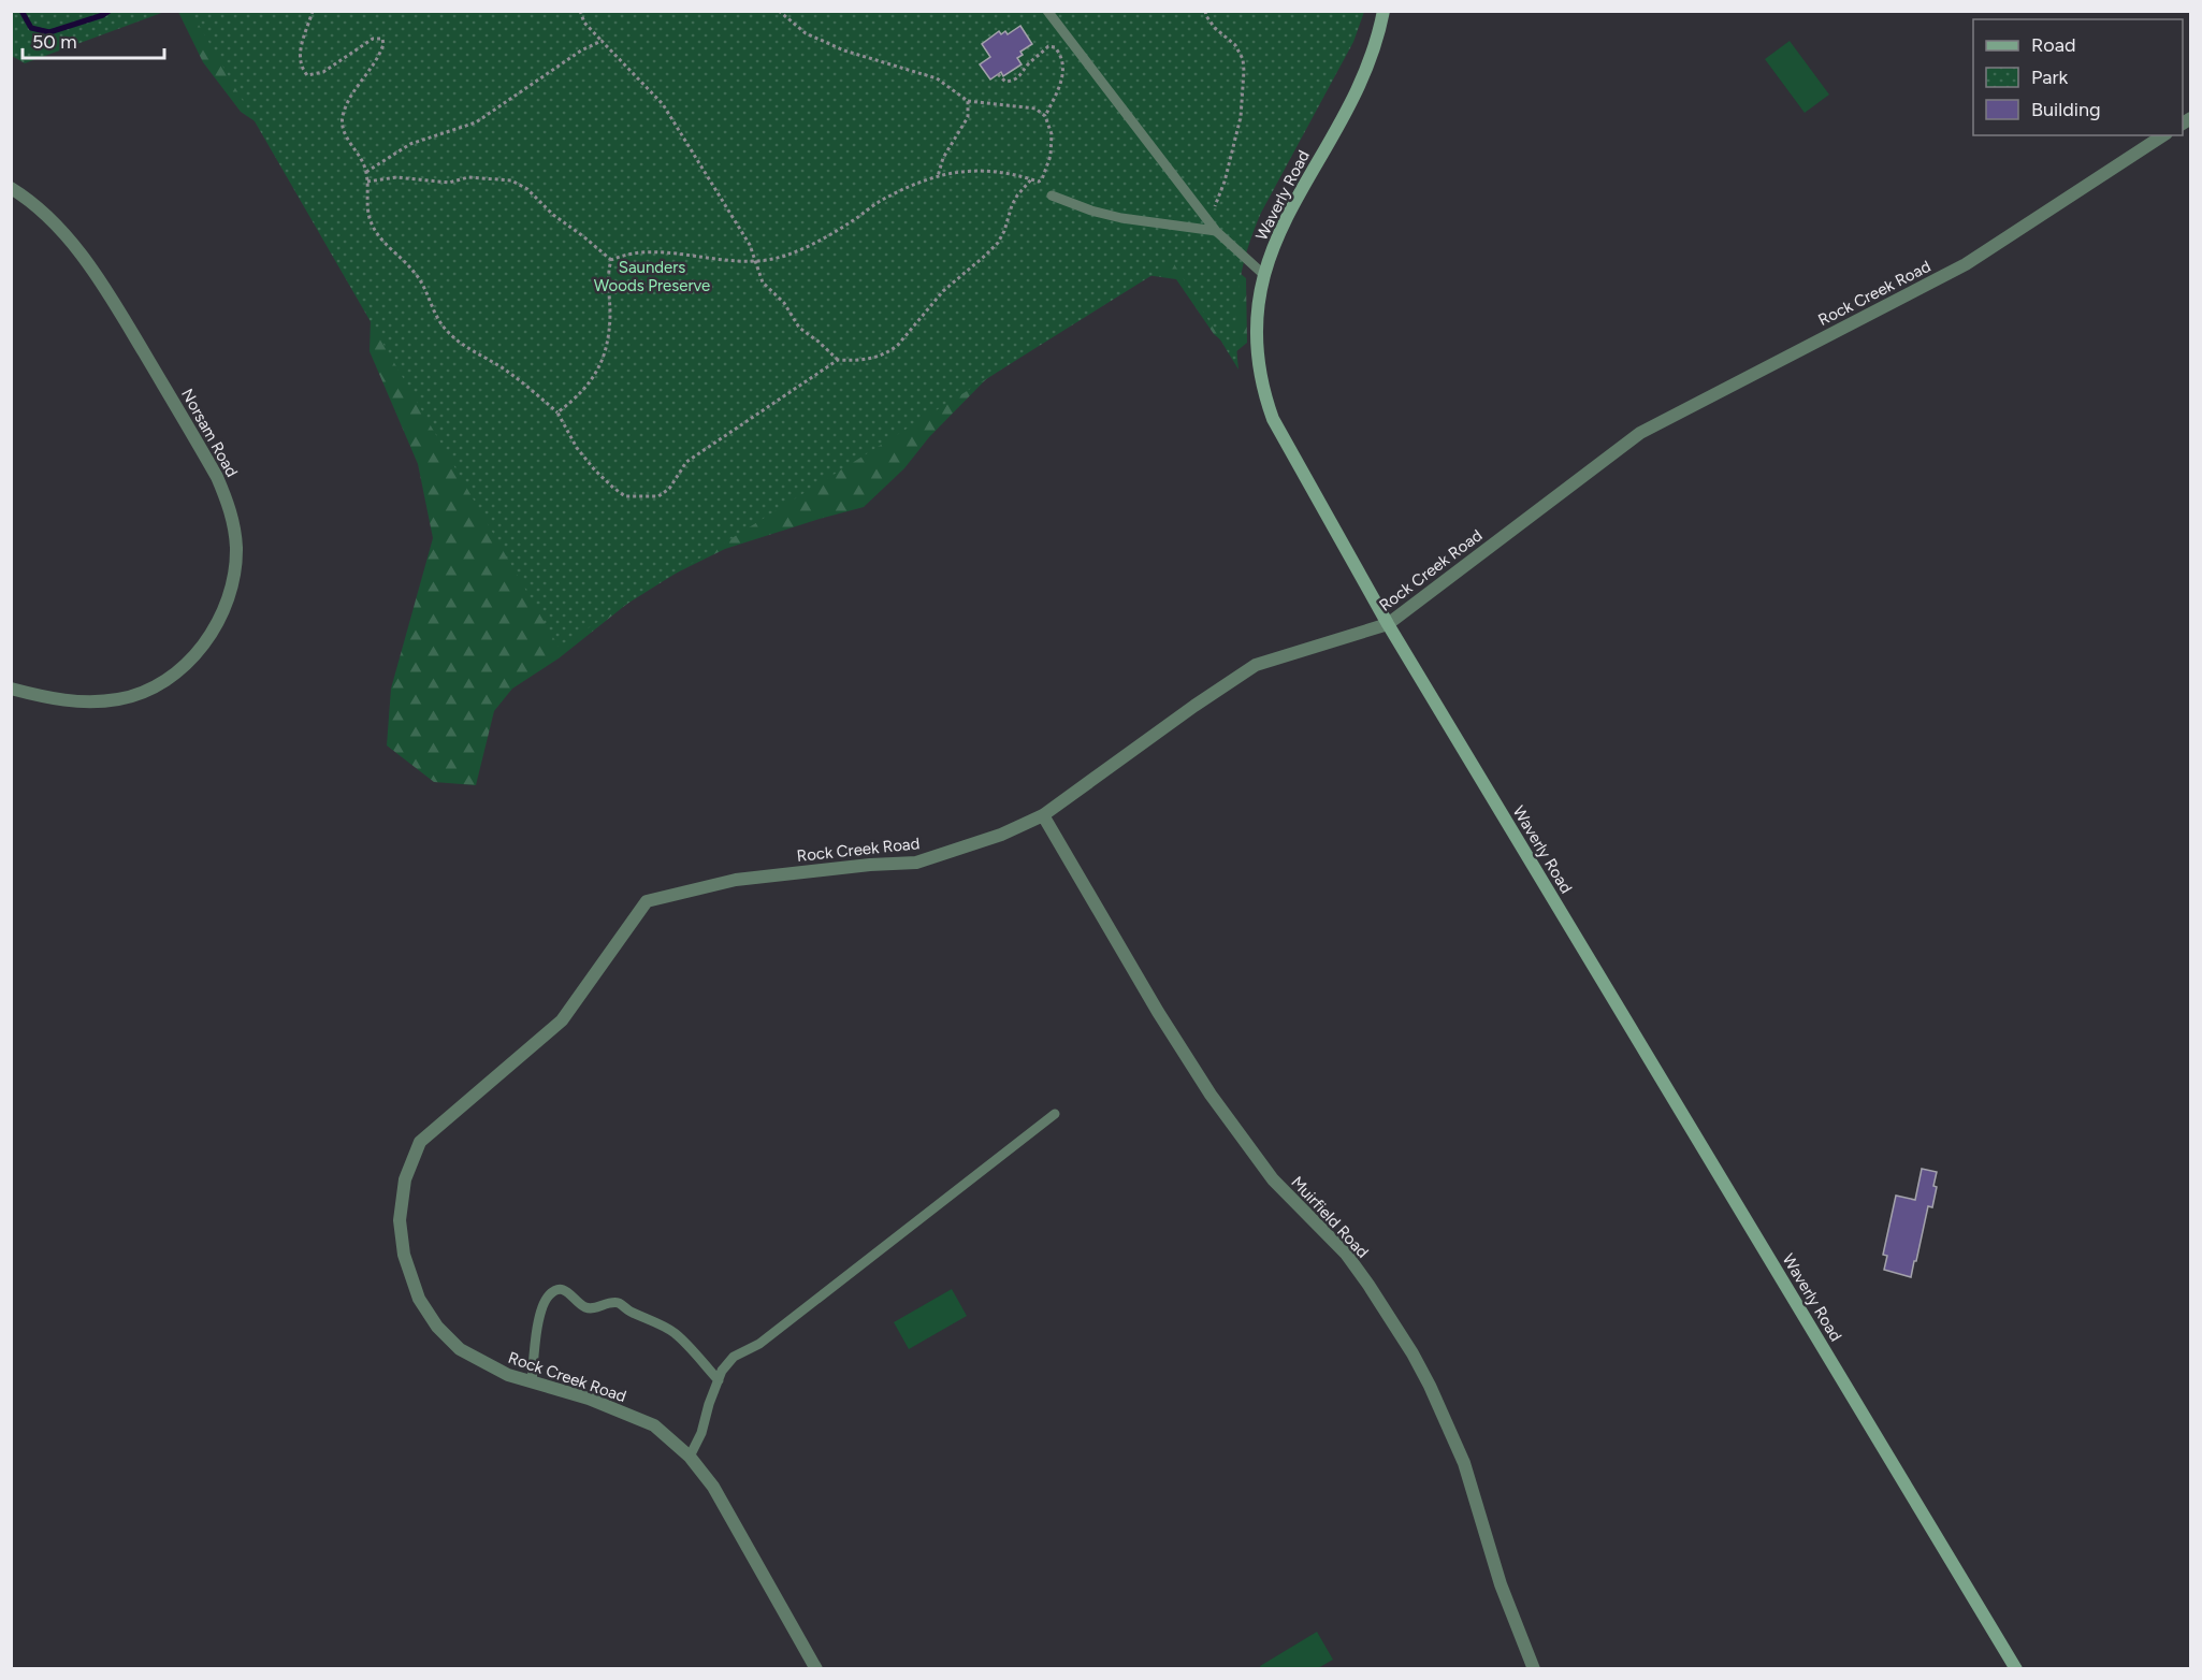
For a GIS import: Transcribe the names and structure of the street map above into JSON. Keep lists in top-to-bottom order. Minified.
{"streets":{"street":["Waverly Road","Rock Creek Road","Norsam Road","Muirfield Road"]},"crossings":[["Waverly Road","Rock Creek Road"],["Rock Creek Road","Muirfield Road"]],"parks":["Saunders Woods Preserve"],"legend":["Road","Park","Building"],"scale_bar":"50 m"}
